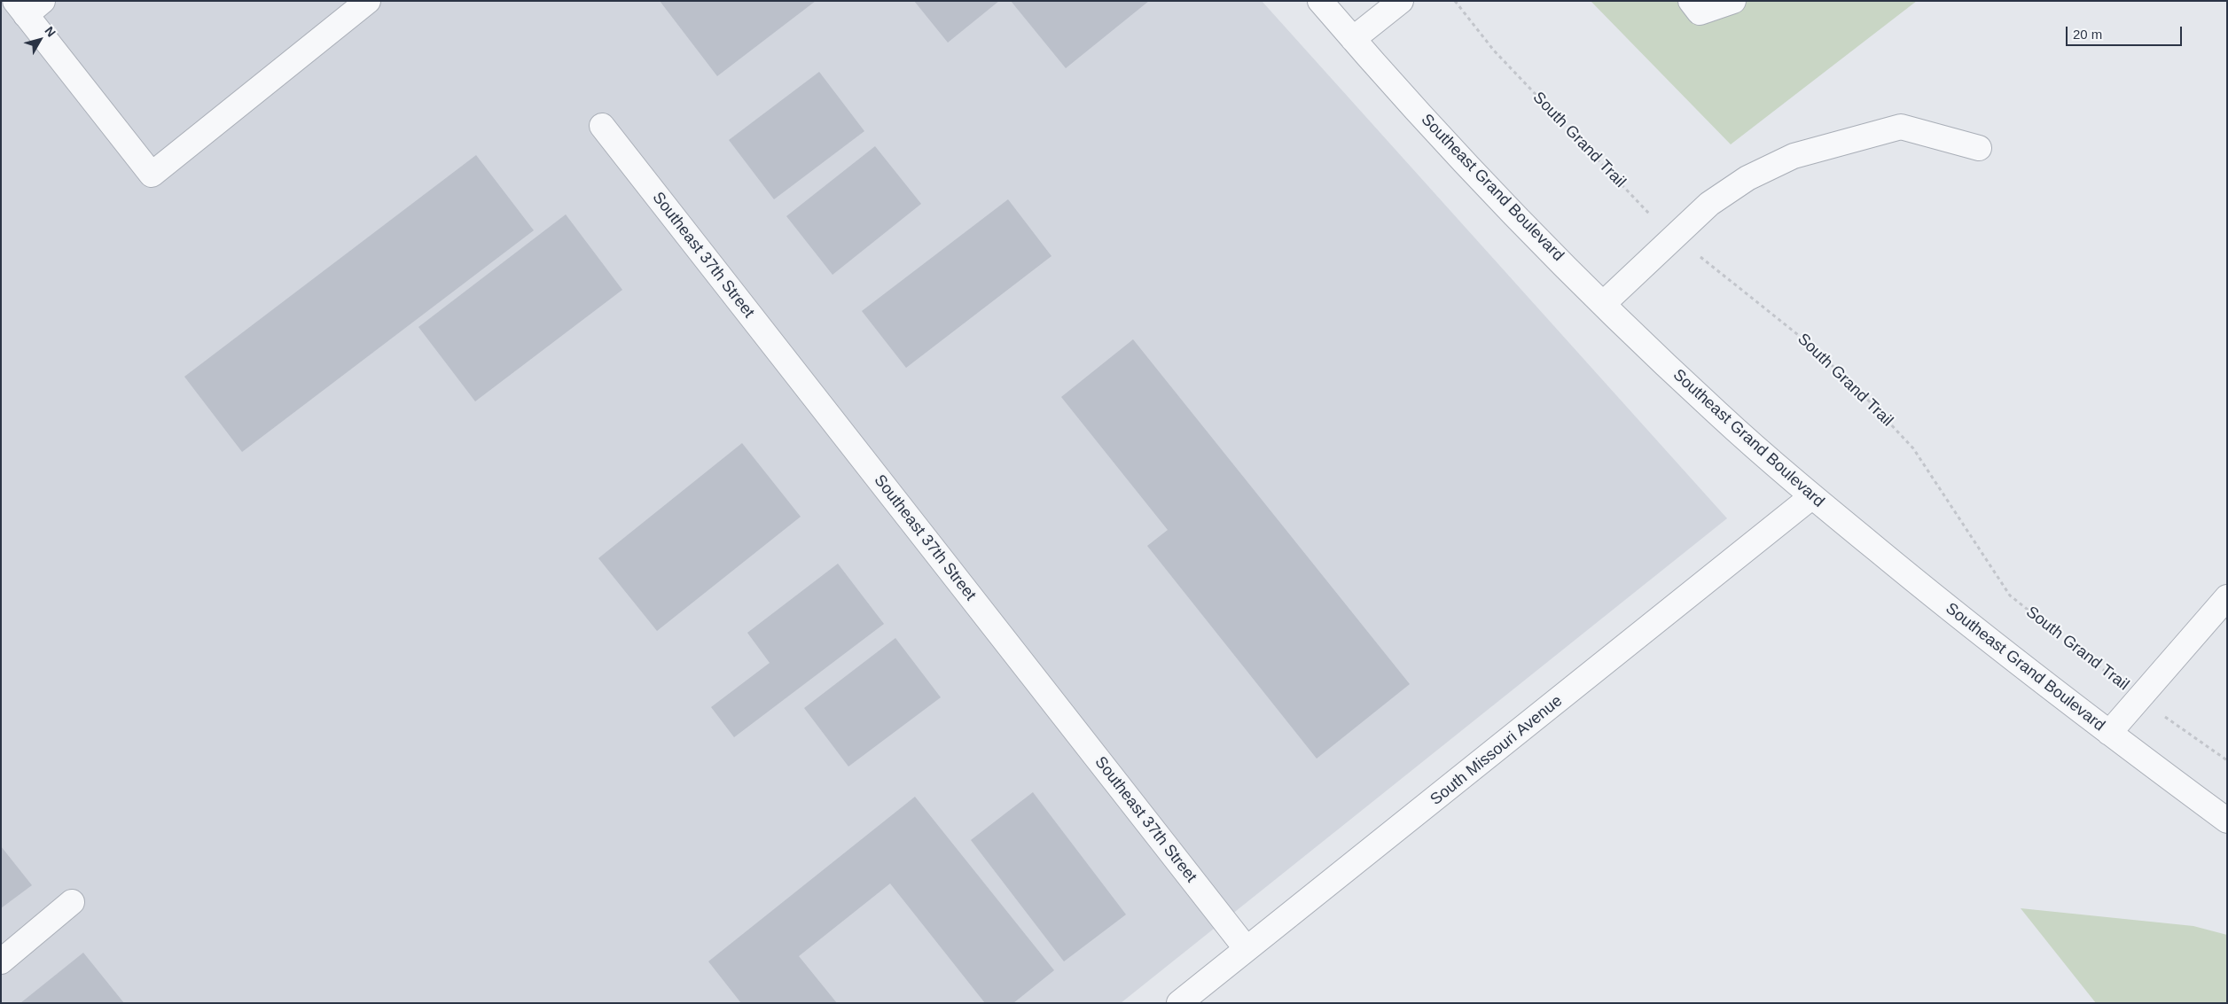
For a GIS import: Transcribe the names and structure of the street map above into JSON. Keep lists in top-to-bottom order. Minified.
{"streets":{"street":["Southeast Grand Boulevard","Southeast 37th Street","South Missouri Avenue"],"path":["South Grand Trail"]},"crossings":[["Southeast Grand Boulevard","South Missouri Avenue"],["Southeast 37th Street","South Missouri Avenue"]],"scale_bar":"20 m","north":"top right"}
